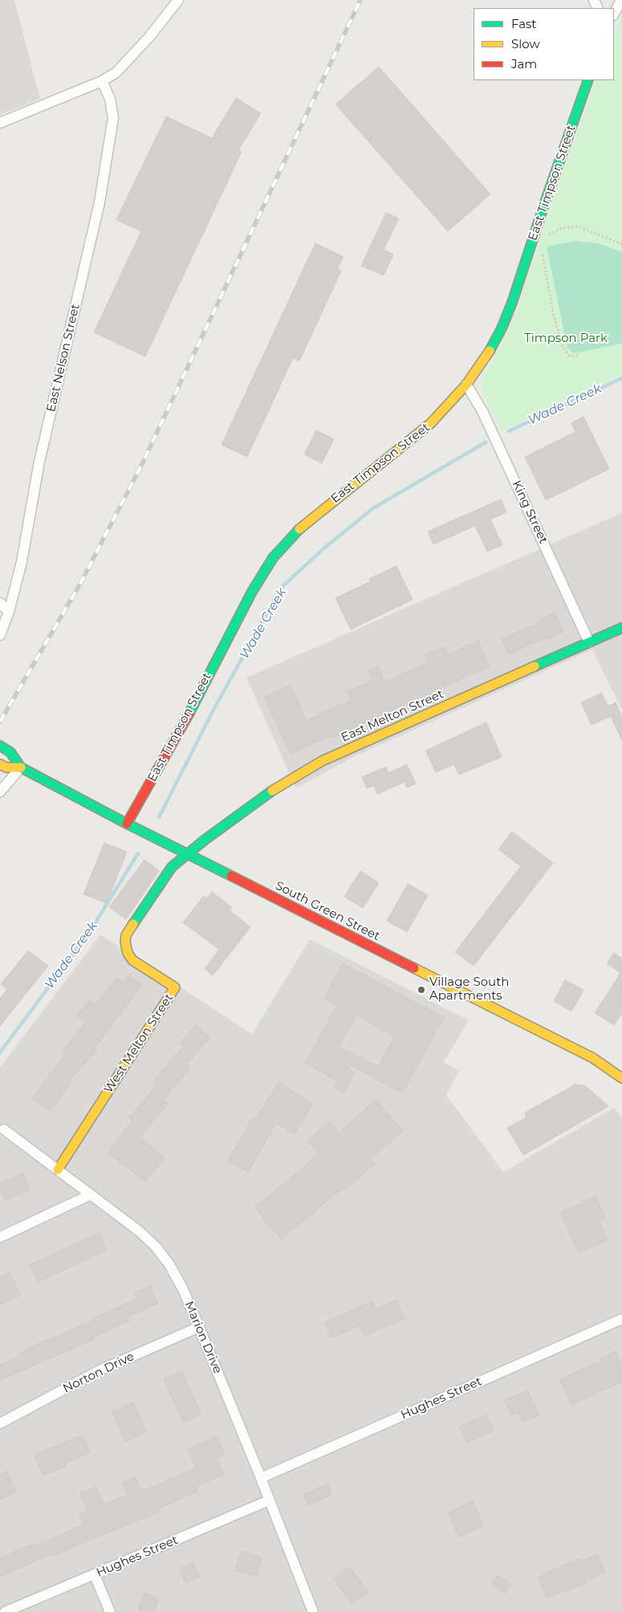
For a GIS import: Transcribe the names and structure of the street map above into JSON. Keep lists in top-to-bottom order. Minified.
{"streets":{"street":["East Timpson Street","East Nelson Street","King Street","East Melton Street","South Green Street","West Melton Street","Marion Drive","Norton Drive","Hughes Street"]},"crossings":[["East Timpson Street","King Street"],["East Timpson Street","South Green Street"],["King Street","East Melton Street"],["East Melton Street","South Green Street"],["East Melton Street","West Melton Street"],["South Green Street","West Melton Street"],["West Melton Street","Marion Drive"],["Marion Drive","Norton Drive"],["Marion Drive","Hughes Street"]],"water":["Wade Creek"],"parks":["Timpson Park"],"places":["Village South Apartments"],"legend":["Fast","Slow","Jam"]}
